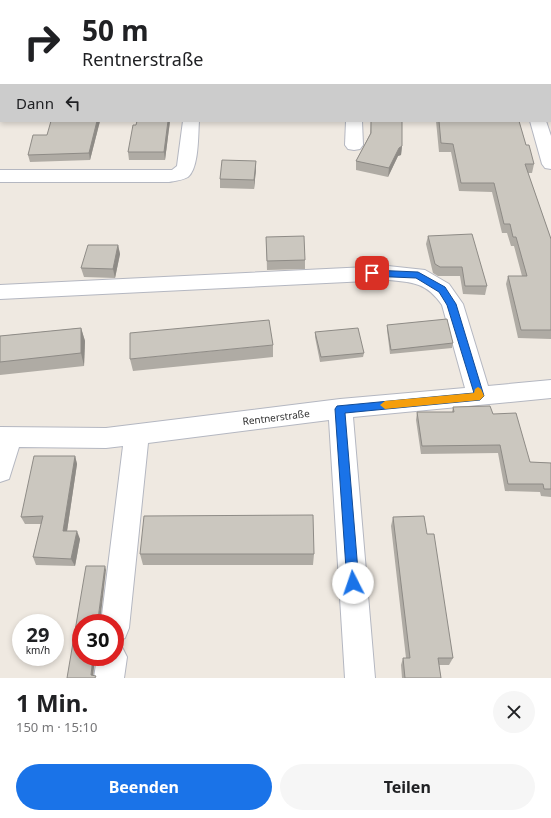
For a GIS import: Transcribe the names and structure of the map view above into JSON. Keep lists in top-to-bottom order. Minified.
{"streets":{"street":["Rentnerstraße"]},"page":{"turn":["50 m","Rentnerstraße"],"then":"Dann","speed":"29 km/h","limit":"30","heading":["1 Min.","150 m · 15:10"],"buttons":["Beenden","Teilen"]}}
